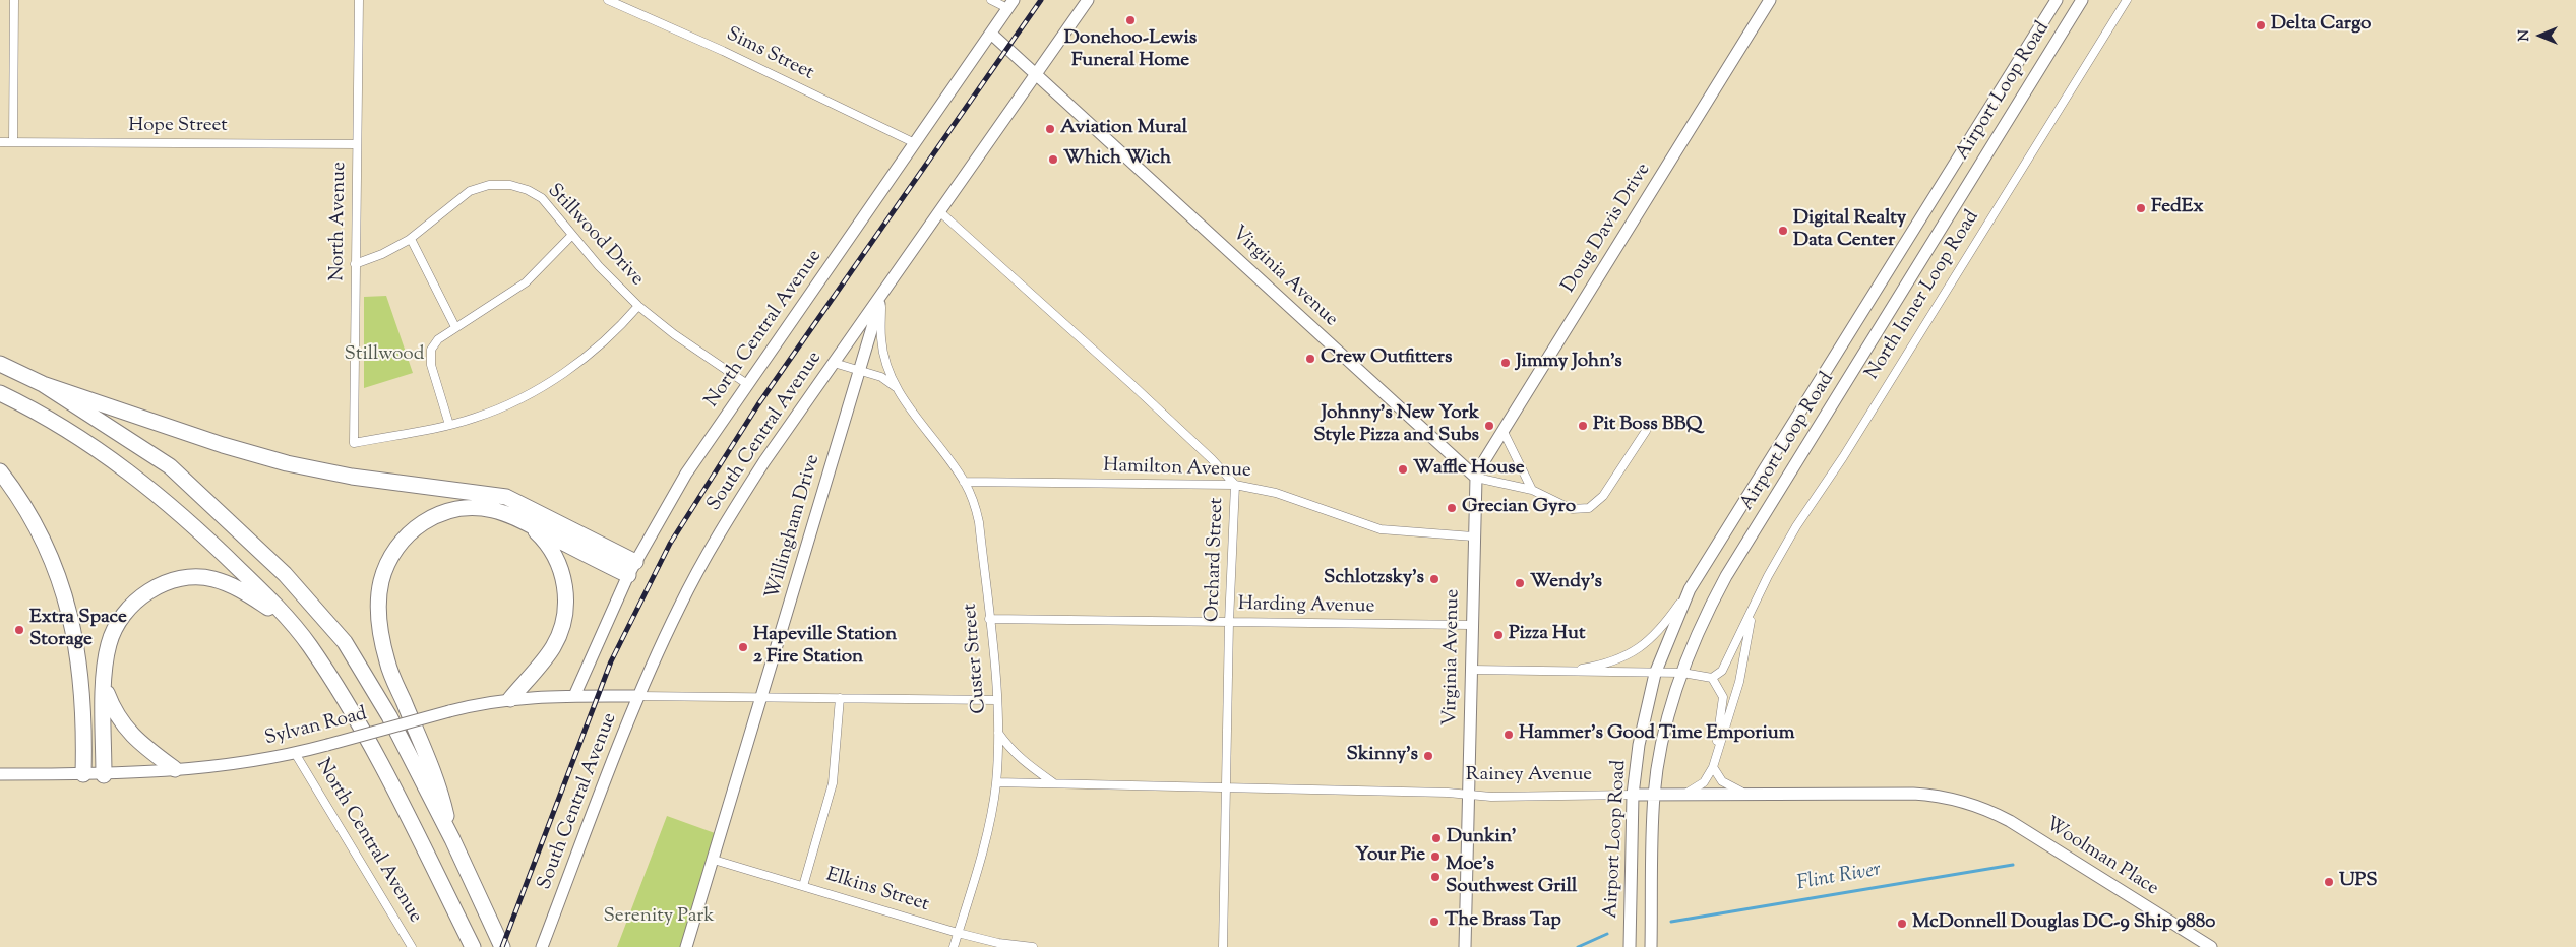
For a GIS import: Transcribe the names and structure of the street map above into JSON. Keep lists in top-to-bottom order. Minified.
{"streets":{"main road":["Airport Loop Road","Doug Davis Drive","Virginia Avenue","North Central Avenue","South Central Avenue","Willingham Drive","Sylvan Road","Rainey Avenue","Woolman Place"],"street":["Sims Street","Hope Street","North Avenue","Stillwood Drive","North Inner Loop Road","Hamilton Avenue","Orchard Street","Harding Avenue","Custer Street","Elkins Street"]},"crossings":[["Sims Street","North Central Avenue"],["Airport Loop Road","Rainey Avenue"],["Hope Street","North Avenue"],["North Avenue","Stillwood Drive"],["Doug Davis Drive","Virginia Avenue"],["Stillwood Drive","North Central Avenue"],["Virginia Avenue","North Central Avenue"],["Virginia Avenue","South Central Avenue"],["Virginia Avenue","Hamilton Avenue"],["Virginia Avenue","Harding Avenue"],["Virginia Avenue","Rainey Avenue"],["North Inner Loop Road","Rainey Avenue"],["North Central Avenue","Sylvan Road"],["South Central Avenue","Willingham Drive"],["South Central Avenue","Orchard Street"],["South Central Avenue","Custer Street"],["South Central Avenue","Sylvan Road"],["Hamilton Avenue","Orchard Street"],["Hamilton Avenue","Custer Street"],["Willingham Drive","Custer Street"],["Willingham Drive","Elkins Street"],["Orchard Street","Harding Avenue"],["Orchard Street","Rainey Avenue"],["Harding Avenue","Custer Street"],["Custer Street","Rainey Avenue"],["Custer Street","Elkins Street"],["Rainey Avenue","Woolman Place"]],"water":["Flint River"],"parks":["Stillwood","Serenity Park"],"places":["Donehoo-Lewis Funeral Home","Delta Cargo","Aviation Mural","Which Wich","FedEx","Digital Realty Data Center","Crew Outfitters","Jimmy John's","Johnny's New York Style Pizza and Subs","Pit Boss BBQ","Waffle House","Grecian Gyro","Schlotzsky's","Wendy's","Extra Space Storage","Pizza Hut","Hapeville Station 2 Fire Station","Hammer's Good Time Emporium","Skinny's","Dunkin'","Your Pie","Moe's Southwest Grill","UPS","The Brass Tap","McDonnell Douglas DC-9 Ship 9880"],"north":"left"}
